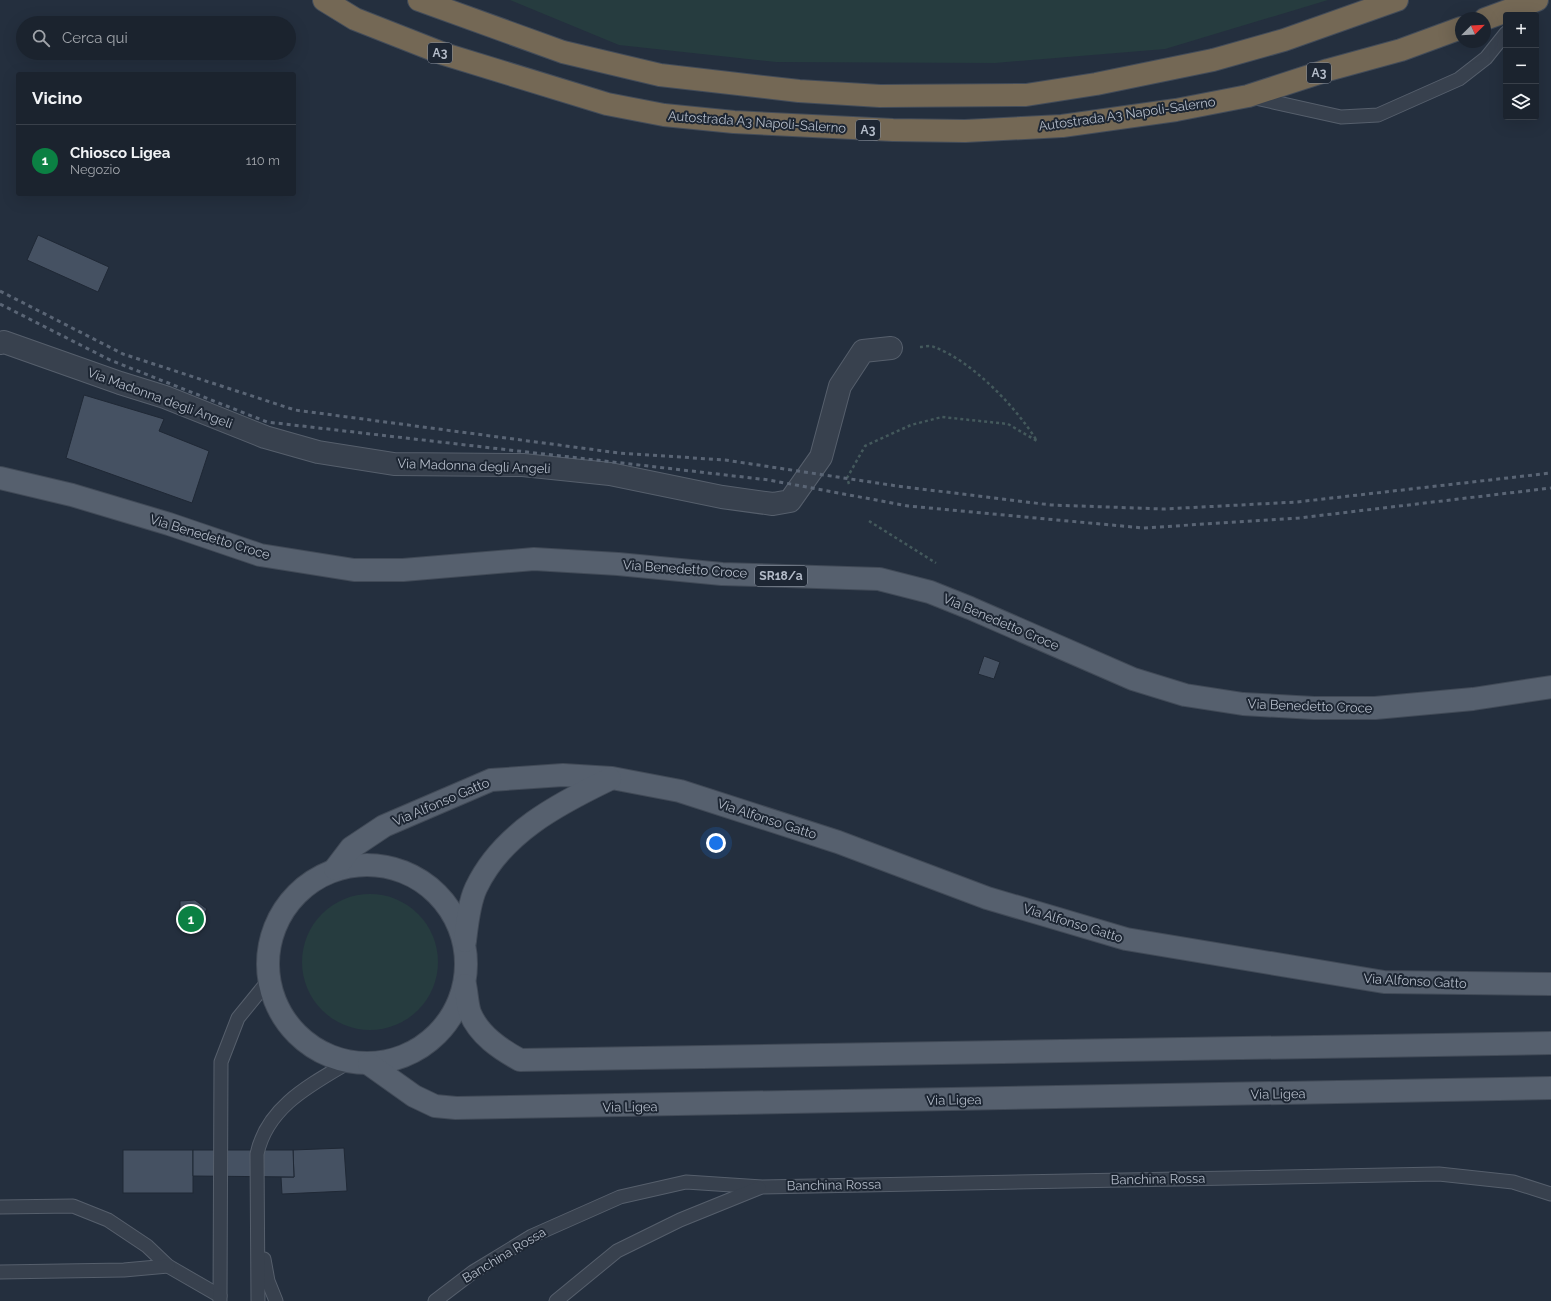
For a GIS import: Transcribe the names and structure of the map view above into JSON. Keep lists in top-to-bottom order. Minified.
{"streets":{"highway":["A3","Autostrada A3 Napoli-Salerno"],"main road":["Via Benedetto Croce","SR18/a","Via Alfonso Gatto","Via Ligea"],"street":["Via Madonna degli Angeli"],"lane":["Banchina Rossa"]},"north":"top right","page":{"map_buttons":["+","−"],"search":"Cerca qui","heading":"Vicino","list":[{"mark":"1","name":"Chiosco Ligea","note":"Negozio","value":"110 m"}],"pins":"1"}}
